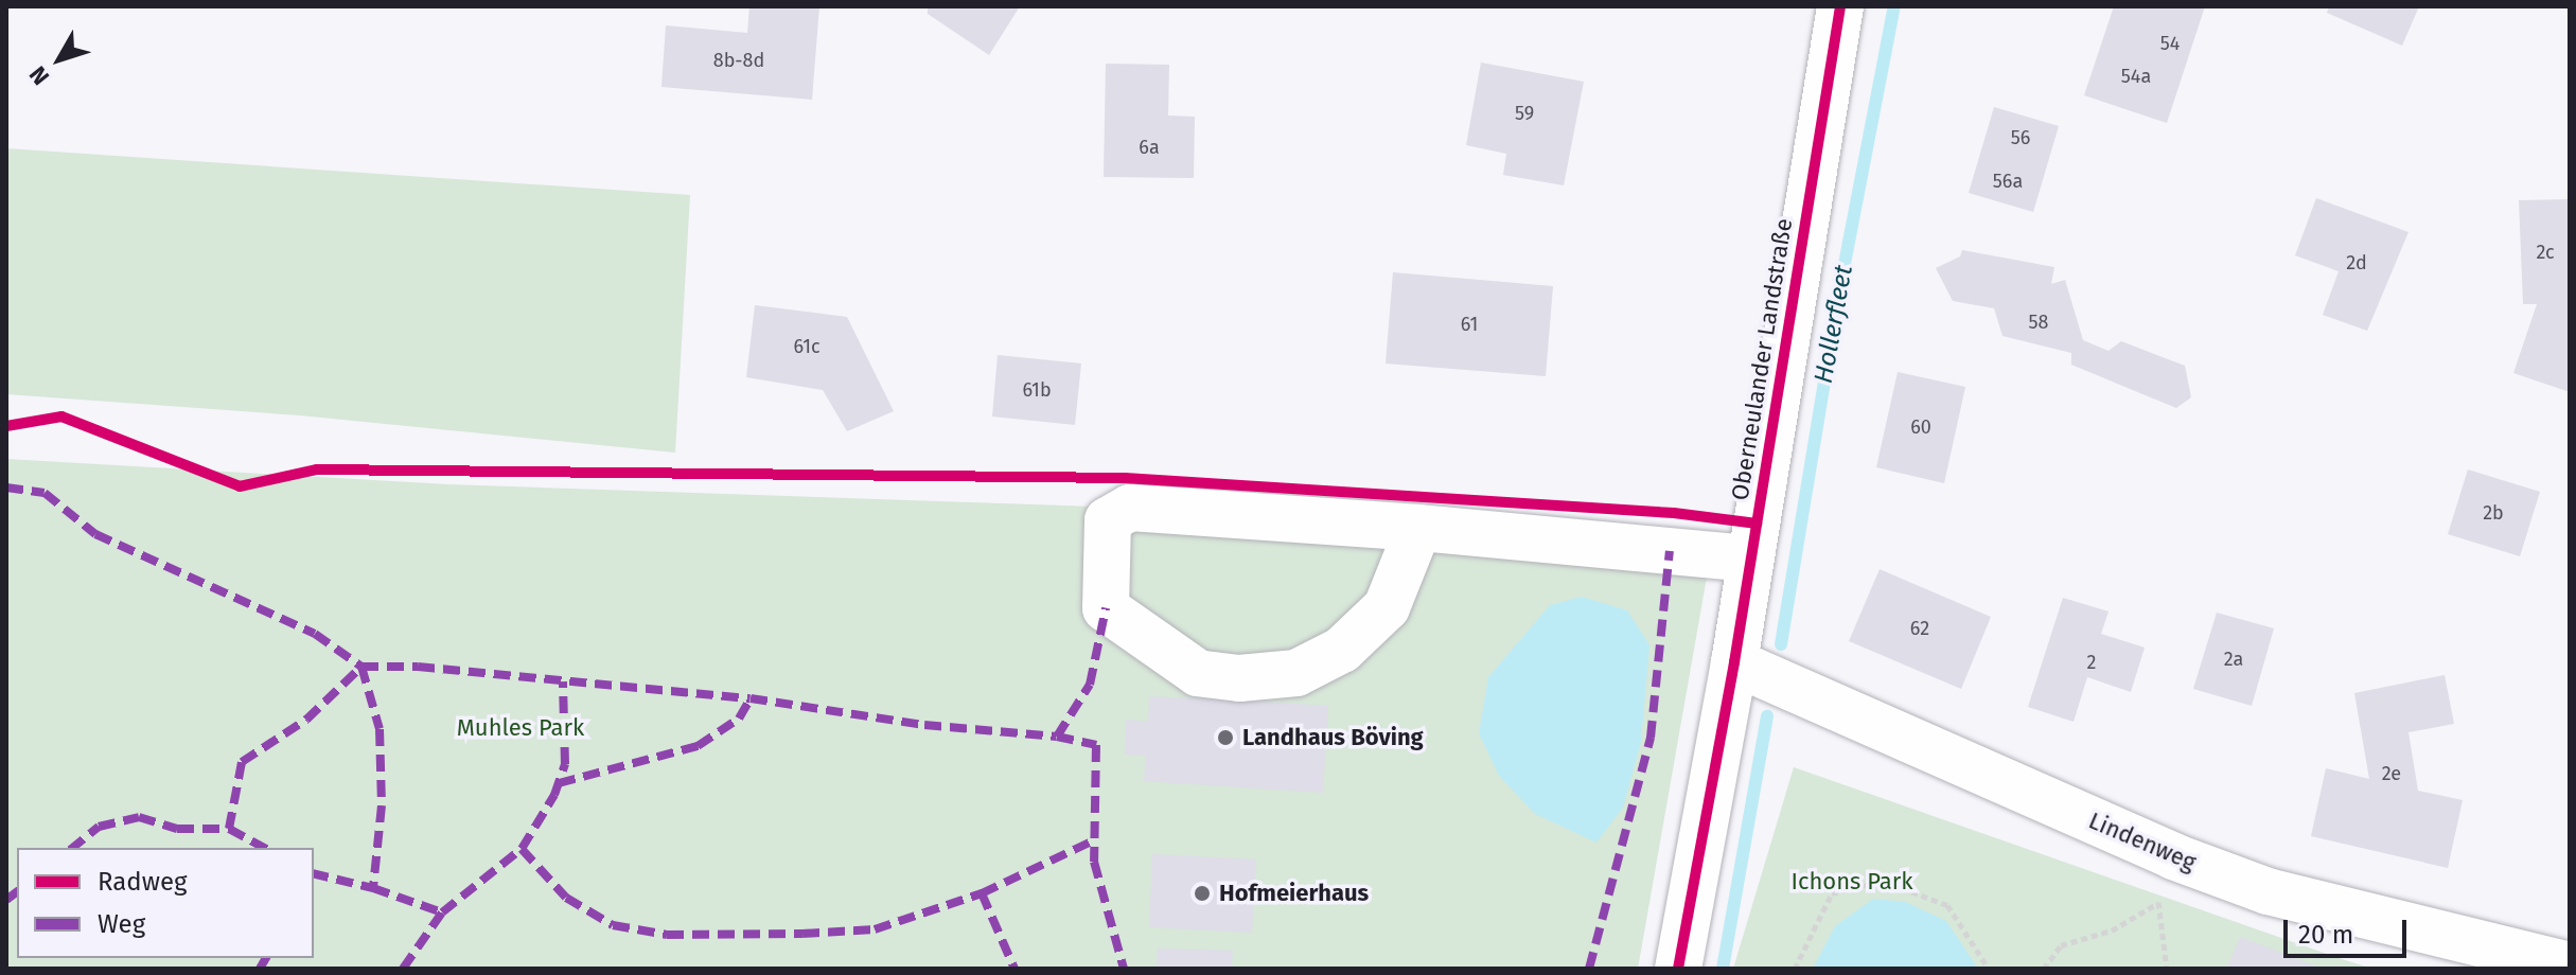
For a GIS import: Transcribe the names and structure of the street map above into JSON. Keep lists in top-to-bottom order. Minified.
{"streets":{"street":["Oberneulander Landstraße","Lindenweg"]},"crossings":[["Oberneulander Landstraße","Lindenweg"]],"water":["Hollerfleet"],"parks":["Muhles Park","Ichons Park"],"places":["Landhaus Böving","Hofmeierhaus"],"house_numbers":["54","8b-8d","54a","59","56","6a","56a","2c","2d","58","61","61c","61b","60","2b","62","2a","2","2e"],"legend":["Radweg","Weg"],"scale_bar":"20 m","north":"bottom left"}
